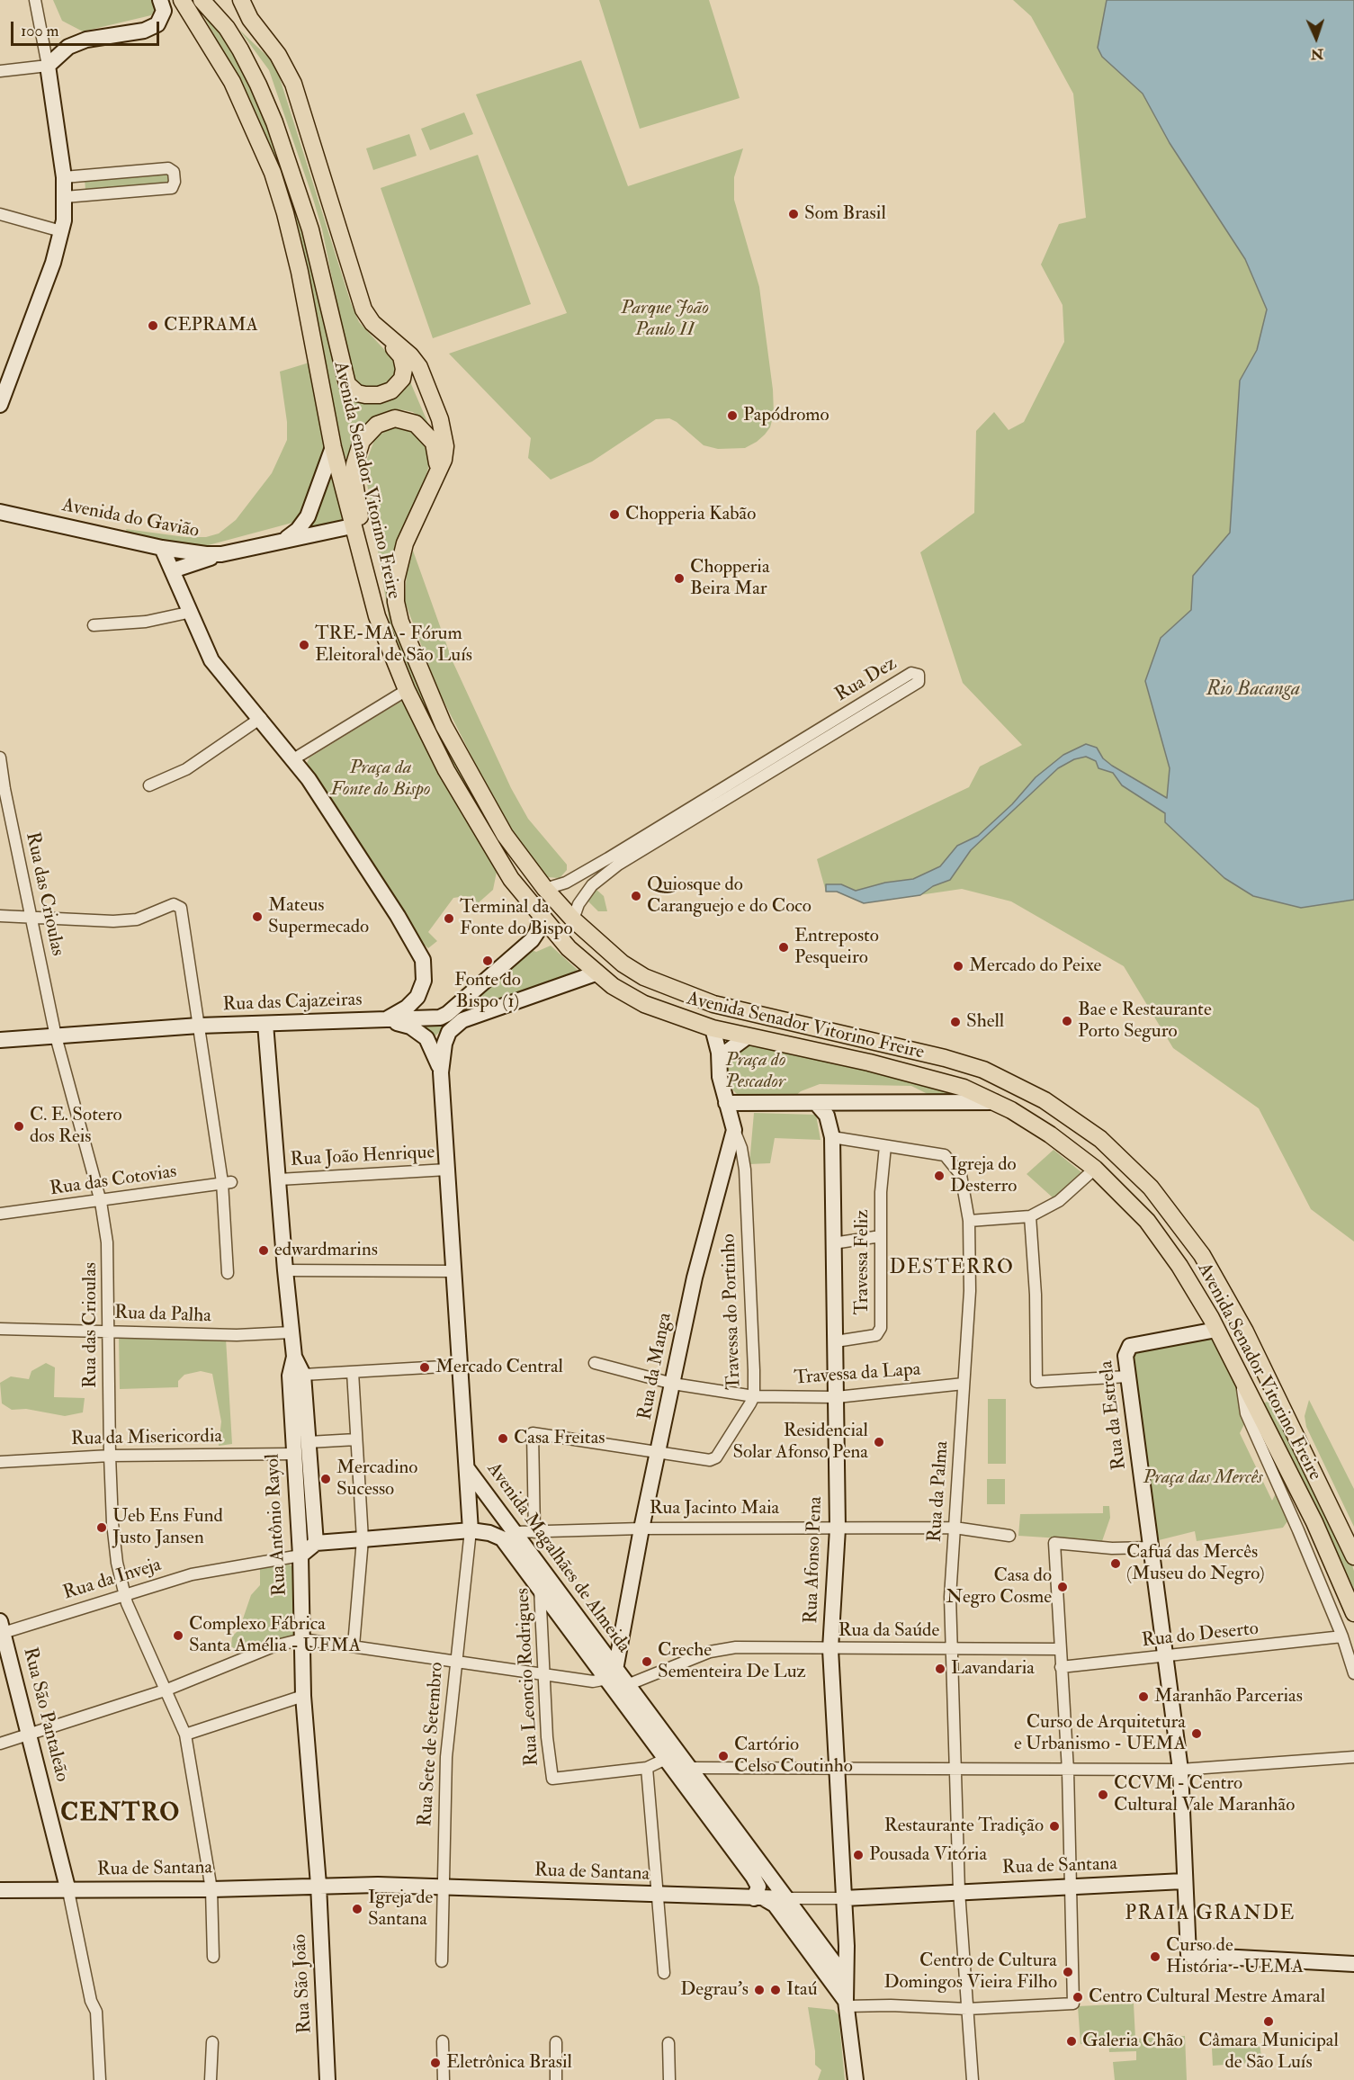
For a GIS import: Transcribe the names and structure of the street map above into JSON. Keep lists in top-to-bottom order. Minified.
{"streets":{"main road":["Avenida Senador Vitorino Freire"],"street":["Avenida do Gavião","Rua Dez","Rua das Crioulas","Rua das Cajazeiras","Rua João Henrique","Rua das Cotovias","Travessa Feliz","Travessa do Portinho","Rua da Palha","Rua da Manga","Travessa da Lapa","Rua da Estrela","Rua da Misericordia","Rua da Palma","Rua Jacinto Maia","Rua Antônio Rayol","Avenida Magalhães de Almeida","Rua Afonso Pena","Rua da Inveja","Rua da Saúde","Rua do Deserto","Rua Leoncio Rodrigues","Rua São Pantaleão","Rua Sete de Setembro","Rua de Santana","Rua São João"]},"crossings":[["Avenida Senador Vitorino Freire","Avenida do Gavião"],["Avenida Senador Vitorino Freire","Rua Dez"],["Avenida Senador Vitorino Freire","Rua das Cajazeiras"],["Avenida Senador Vitorino Freire","Rua da Estrela"],["Avenida Senador Vitorino Freire","Avenida Magalhães de Almeida"],["Rua das Crioulas","Rua das Cajazeiras"],["Rua das Crioulas","Rua das Cotovias"],["Rua das Crioulas","Rua da Palha"],["Rua das Crioulas","Rua da Misericordia"],["Rua das Crioulas","Rua da Inveja"],["Rua das Crioulas","Rua de Santana"],["Rua das Cajazeiras","Rua Antônio Rayol"],["Rua João Henrique","Rua Antônio Rayol"],["Rua João Henrique","Avenida Magalhães de Almeida"],["Travessa Feliz","Rua da Palma"],["Travessa Feliz","Rua Afonso Pena"],["Travessa do Portinho","Rua da Manga"],["Travessa do Portinho","Travessa da Lapa"],["Travessa do Portinho","Rua Jacinto Maia"],["Rua da Palha","Rua Antônio Rayol"],["Rua da Manga","Travessa da Lapa"],["Rua da Manga","Rua Jacinto Maia"],["Rua da Manga","Avenida Magalhães de Almeida"],["Travessa da Lapa","Rua da Palma"],["Travessa da Lapa","Rua Afonso Pena"],["Rua da Estrela","Rua do Deserto"],["Rua da Estrela","Rua de Santana"],["Rua da Misericordia","Rua Antônio Rayol"],["Rua da Palma","Rua Jacinto Maia"],["Rua da Palma","Rua Afonso Pena"],["Rua da Palma","Rua da Saúde"],["Rua da Palma","Rua de Santana"],["Rua Jacinto Maia","Avenida Magalhães de Almeida"],["Rua Jacinto Maia","Rua Afonso Pena"],["Rua Antônio Rayol","Rua da Inveja"],["Rua Antônio Rayol","Rua de Santana"],["Rua Antônio Rayol","Rua São João"],["Avenida Magalhães de Almeida","Rua Afonso Pena"],["Avenida Magalhães de Almeida","Rua da Saúde"],["Avenida Magalhães de Almeida","Rua Leoncio Rodrigues"],["Avenida Magalhães de Almeida","Rua Sete de Setembro"],["Avenida Magalhães de Almeida","Rua de Santana"],["Rua Afonso Pena","Rua da Saúde"],["Rua Afonso Pena","Rua de Santana"],["Rua da Inveja","Rua São Pantaleão"],["Rua São Pantaleão","Rua de Santana"],["Rua Sete de Setembro","Rua de Santana"],["Rua de Santana","Rua São João"]],"districts":["DESTERRO","CENTRO","PRAIA GRANDE"],"water":["Rio Bacanga"],"parks":["Parque João Paulo II","Praça da Fonte do Bispo","Praça do Pescador","Praça das Mercês"],"places":["Som Brasil","CEPRAMA","Papódromo","Chopperia Kabão","Chopperia Beira Mar","TRE-MA - Fórum Eleitoral de São Luís","Quiosque do Caranguejo e do Coco","Mateus Supermecado","Terminal da Fonte do Bispo","Entreposto Pesqueiro","Fonte do Bispo (1)","Mercado do Peixe","Bae e Restaurante Porto Seguro","Shell","C. E. Sotero dos Reis","Igreja do Desterro","edwardmarins","Mercado Central","Casa Freitas","Residencial Solar Afonso Pena","Mercadino Sucesso","Ueb Ens Fund Justo Jansen","Cafuá das Mercês (Museu do Negro)","Casa do Negro Cosme","Complexo Fábrica Santa Amélia - UFMA","Creche Sementeira De Luz","Lavandaria","Maranhão Parcerias","Curso de Arquitetura e Urbanismo - UEMA","Cartório Celso Coutinho","CCVM - Centro Cultural Vale Maranhão","Restaurante Tradição","Pousada Vitória","Igreja de Santana","Curso de História - UEMA","Centro de Cultura Domingos Vieira Filho","Degrau's","Itaú","Centro Cultural Mestre Amaral","Câmara Municipal de São Luís","Galeria Chão","Eletrônica Brasil"],"scale_bar":"100 m","north":"bottom"}
